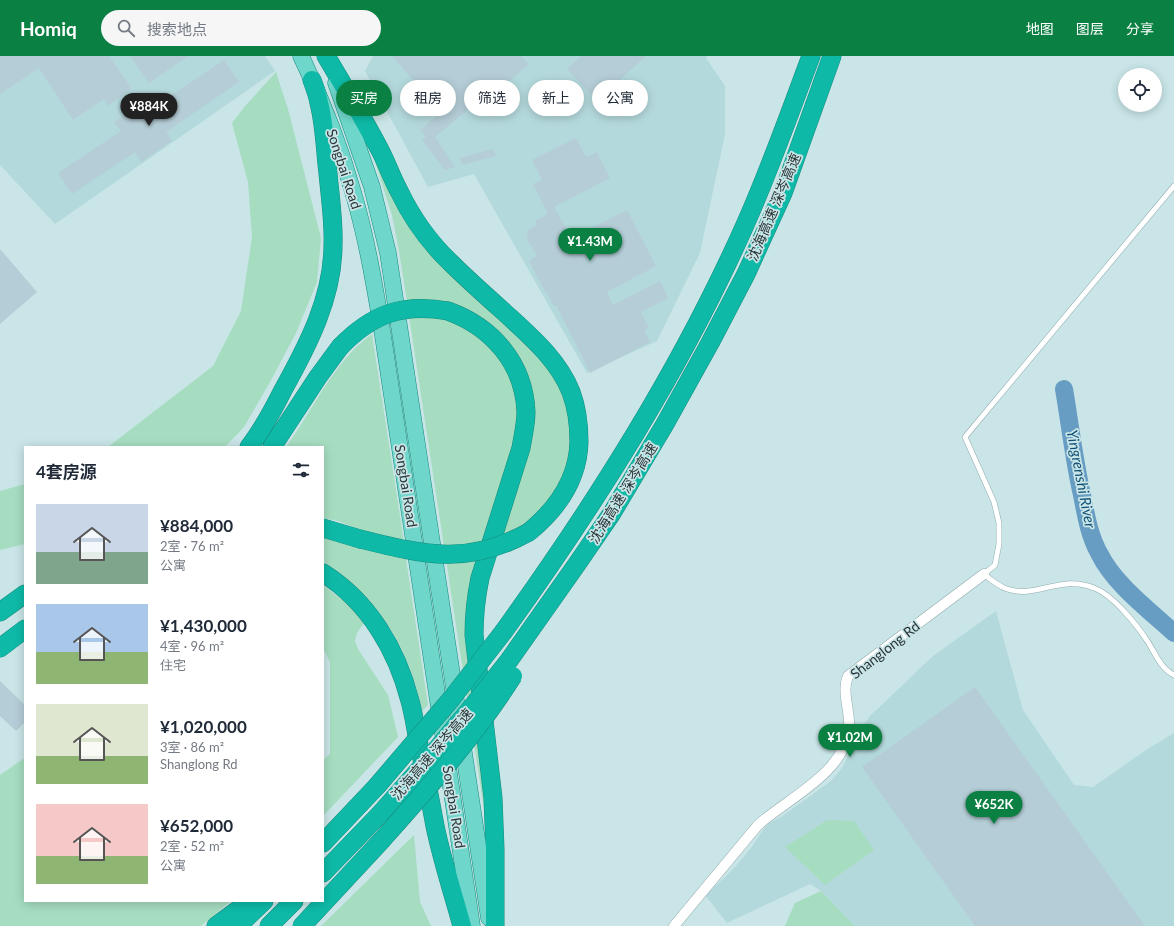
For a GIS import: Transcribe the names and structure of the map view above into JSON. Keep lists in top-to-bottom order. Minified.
{"streets":{"highway":["沈海高速 深岑高速"],"main road":["Songbai Road"],"street":["Shanglong Rd"]},"water":["Yingrenshi River"],"page":{"header":"Homiq","search":"搜索地点","nav":["地图","图层","分享"],"chip":["买房","租房","筛选","新上","公寓"],"price":["¥884K","¥1.43M","¥1.02M","¥652K"],"heading":"4套房源","list":[{"name":"¥884,000","note":"2室 · 76 m² · 公寓"},{"name":"¥1,430,000","note":"4室 · 96 m² · 住宅"},{"name":"¥1,020,000","note":"3室 · 86 m² · Shanglong Rd"},{"name":"¥652,000","note":"2室 · 52 m² · 公寓"}]}}
